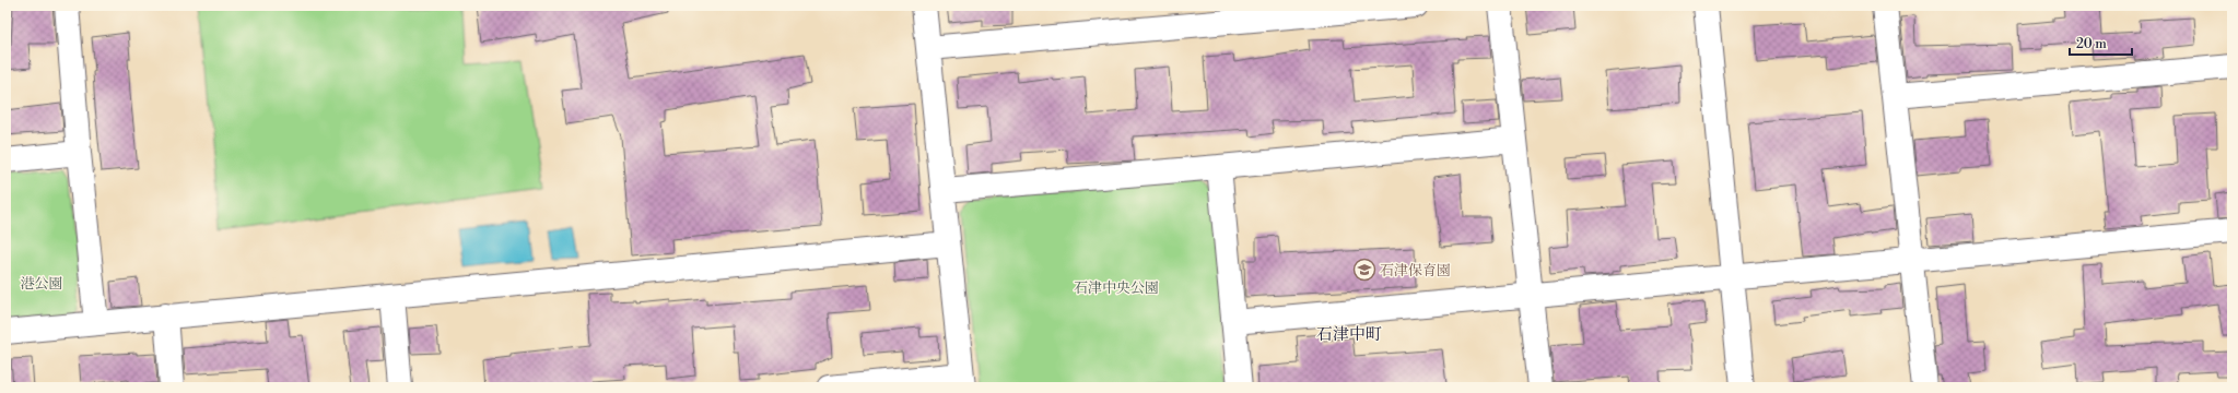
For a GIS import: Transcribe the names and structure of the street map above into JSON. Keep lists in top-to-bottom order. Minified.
{"districts":["石津中町"],"parks":["港公園","石津中央公園"],"places":{"school or university":["石津保育園"]},"scale_bar":"20 m"}
